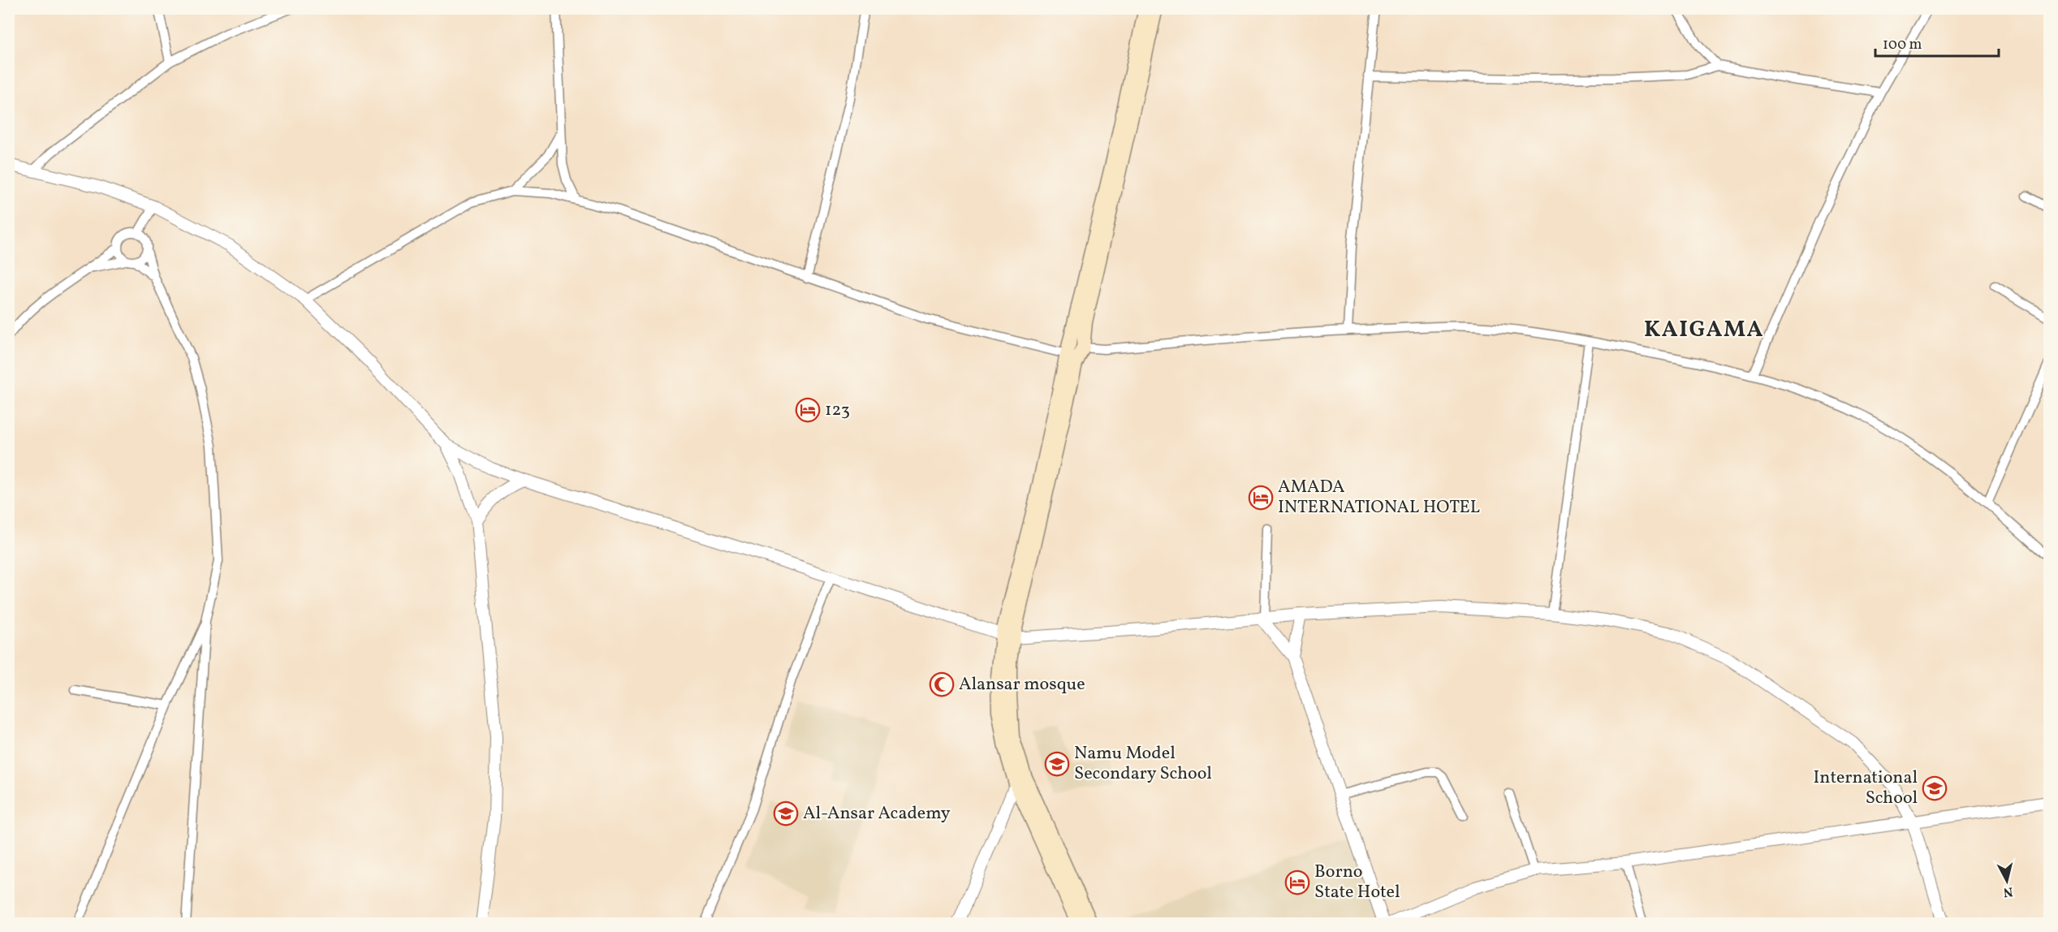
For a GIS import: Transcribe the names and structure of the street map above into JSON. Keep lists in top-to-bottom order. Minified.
{"districts":["KAIGAMA"],"places":{"hotel":["123","AMADA INTERNATIONAL HOTEL","Borno State Hotel"],"mosque":["Alansar mosque"],"school or university":["Namu Model Secondary School","International School","Al-Ansar Academy"]},"scale_bar":"100 m","north":"bottom"}
